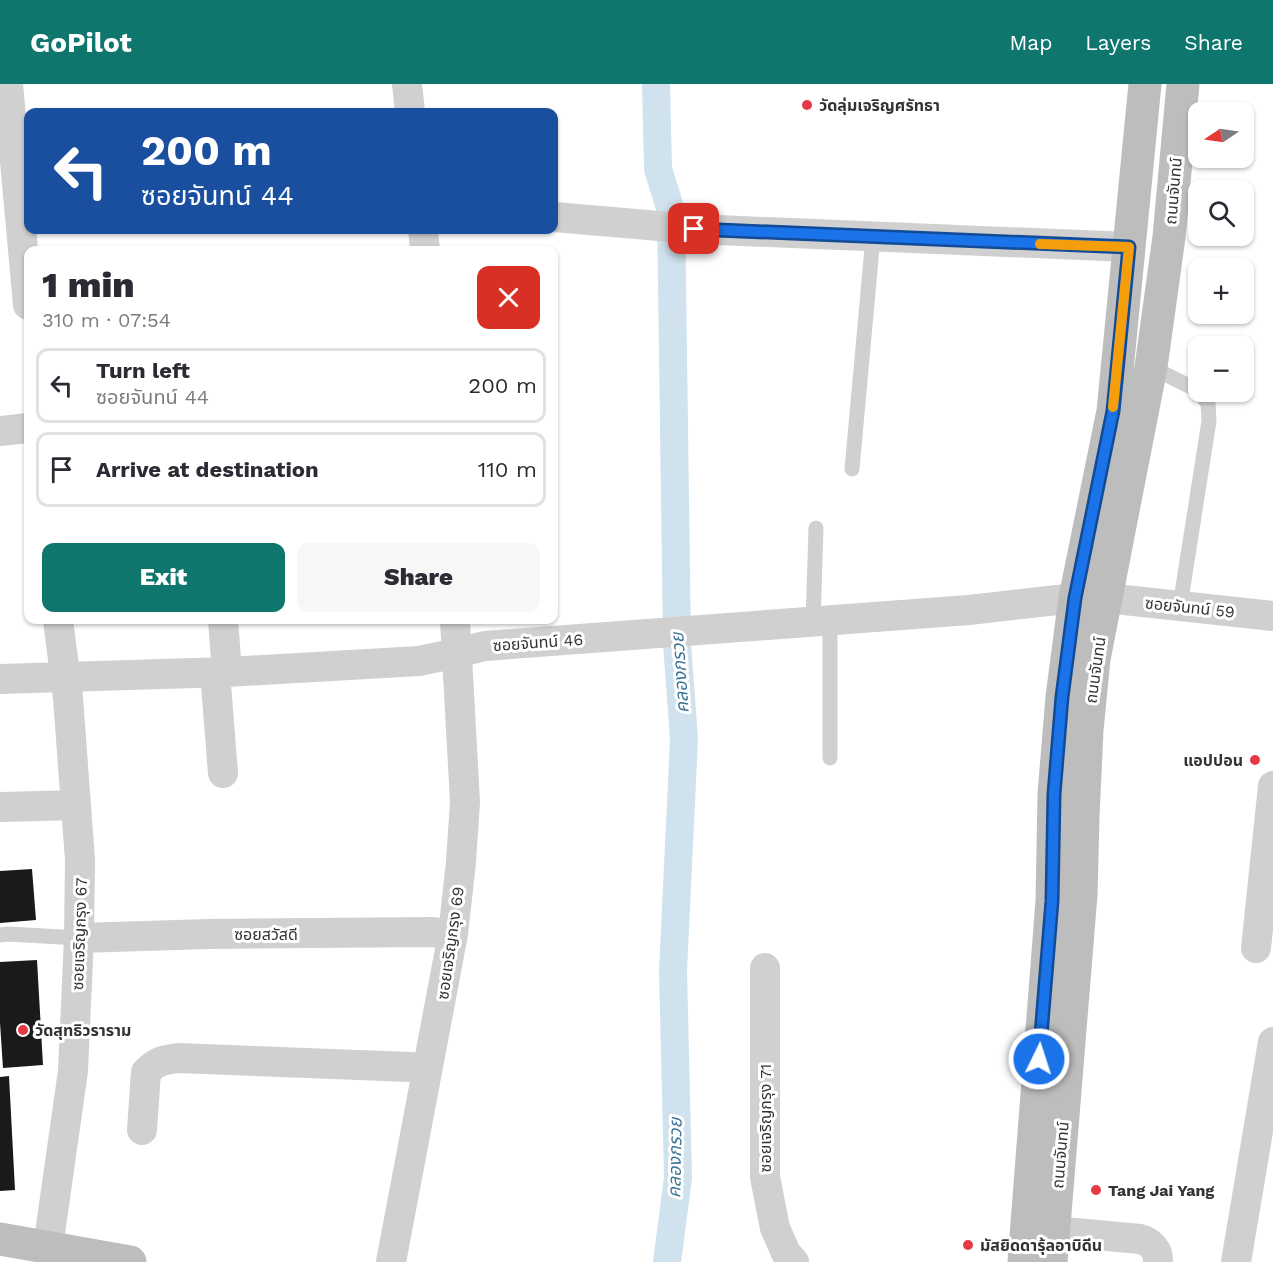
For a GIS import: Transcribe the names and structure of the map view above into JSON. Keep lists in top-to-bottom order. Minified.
{"streets":{"main road":["ถนนจันทน์"],"street":["ซอยจันทน์ 59","ซอยจันทน์ 46","ซอยเจริญกรุง 67","ซอยสวัสดี","ซอยเจริญกรุง 69","ซอยเจริญกรุง 71"]},"crossings":[["ถนนจันทน์","ซอยจันทน์ 59"],["ถนนจันทน์","ซอยจันทน์ 46"],["ซอยจันทน์ 59","ซอยจันทน์ 46"],["ซอยจันทน์ 46","ซอยเจริญกรุง 67"],["ซอยจันทน์ 46","ซอยเจริญกรุง 69"],["ซอยเจริญกรุง 67","ซอยสวัสดี"],["ซอยสวัสดี","ซอยเจริญกรุง 69"]],"water":["คลองกรวย"],"places":["วัดลุ่มเจริญศรัทธา","แอปปอน","วัดสุทธิวราราม","Tang Jai Yang","มัสยิดดารุ้ลอาบิดีน"],"north":"left","page":{"header":"GoPilot","nav":["Map","Layers","Share"],"map_buttons":["+","−"],"turn":["200 m","ซอยจันทน์ 44"],"heading":["1 min","310 m · 07:54"],"list":[{"name":"Turn left","note":"ซอยจันทน์ 44","value":"200 m"},{"name":"Arrive at destination","value":"110 m"}],"buttons":["Exit","Share"]}}
